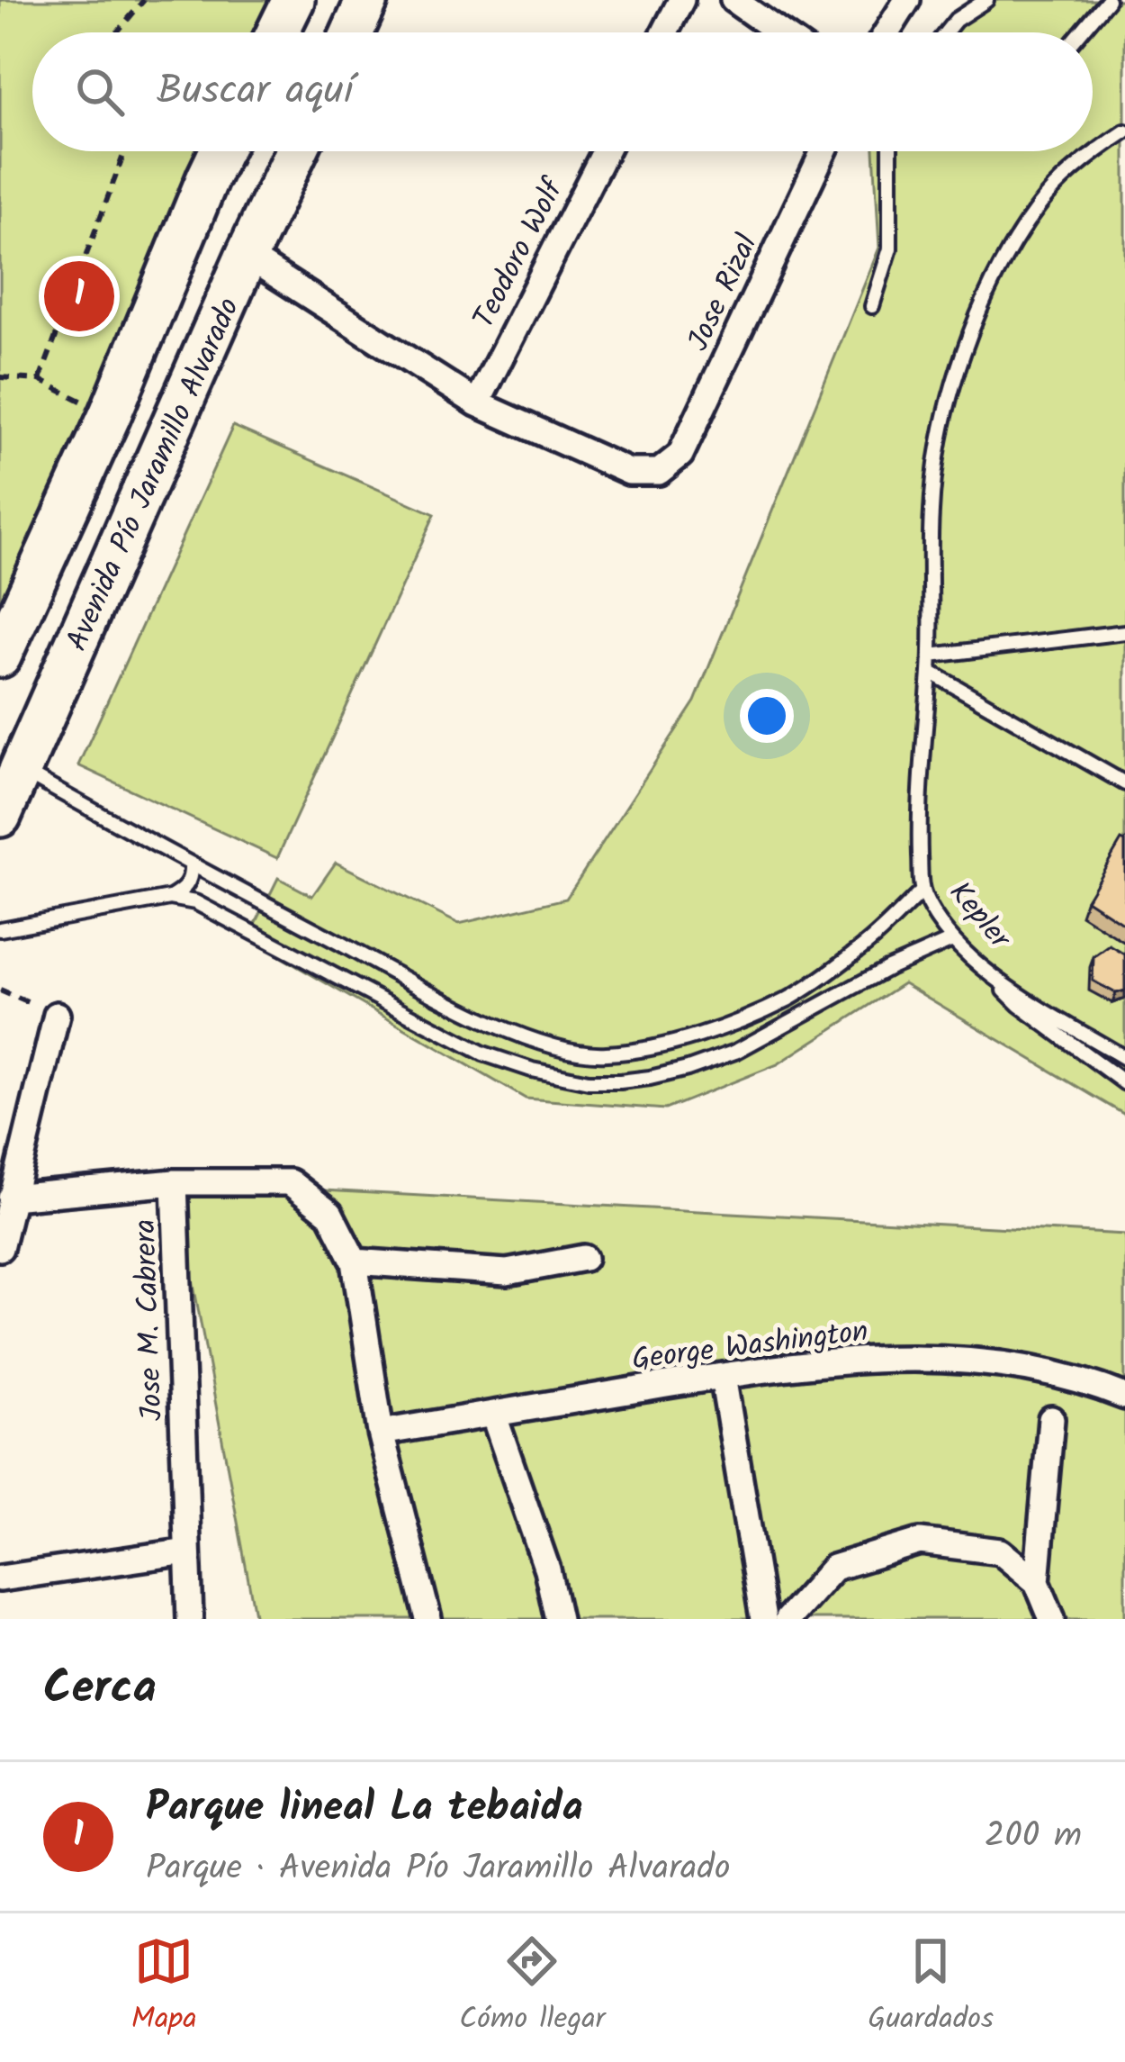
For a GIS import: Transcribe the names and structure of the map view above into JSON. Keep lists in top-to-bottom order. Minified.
{"streets":{"main road":["Avenida Pío Jaramillo Alvarado"],"street":["Teodoro Wolf","Jose Rizal","Jose M. Cabrera","George Washington"],"lane":["Kepler"]},"crossings":[["Teodoro Wolf","Jose Rizal"]],"page":{"search":"Buscar aquí","pins":"1","heading":"Cerca","list":[{"mark":"1","name":"Parque lineal La tebaida","note":"Parque · Avenida Pío Jaramillo Alvarado","value":"200 m"}],"nav":["Mapa","Cómo llegar","Guardados"]}}
